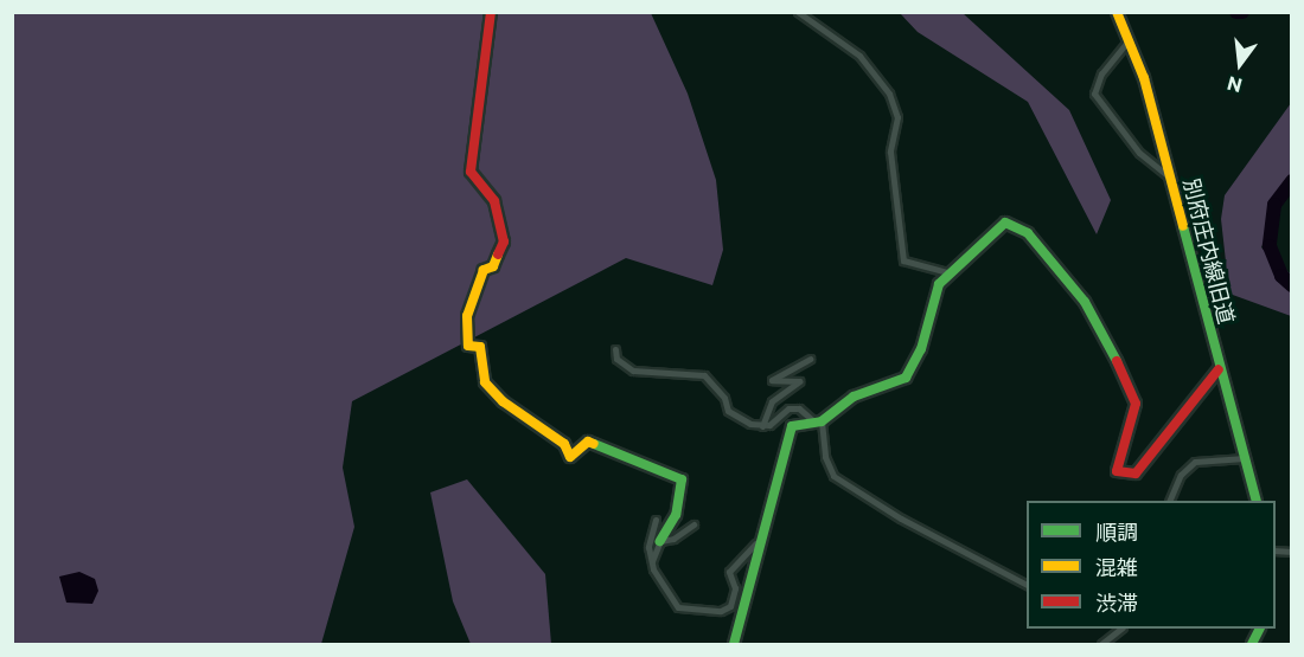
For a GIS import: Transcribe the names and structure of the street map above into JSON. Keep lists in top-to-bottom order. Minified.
{"streets":{"street":["別府庄内線旧道"]},"legend":["順調","混雑","渋滞"],"north":"bottom"}
